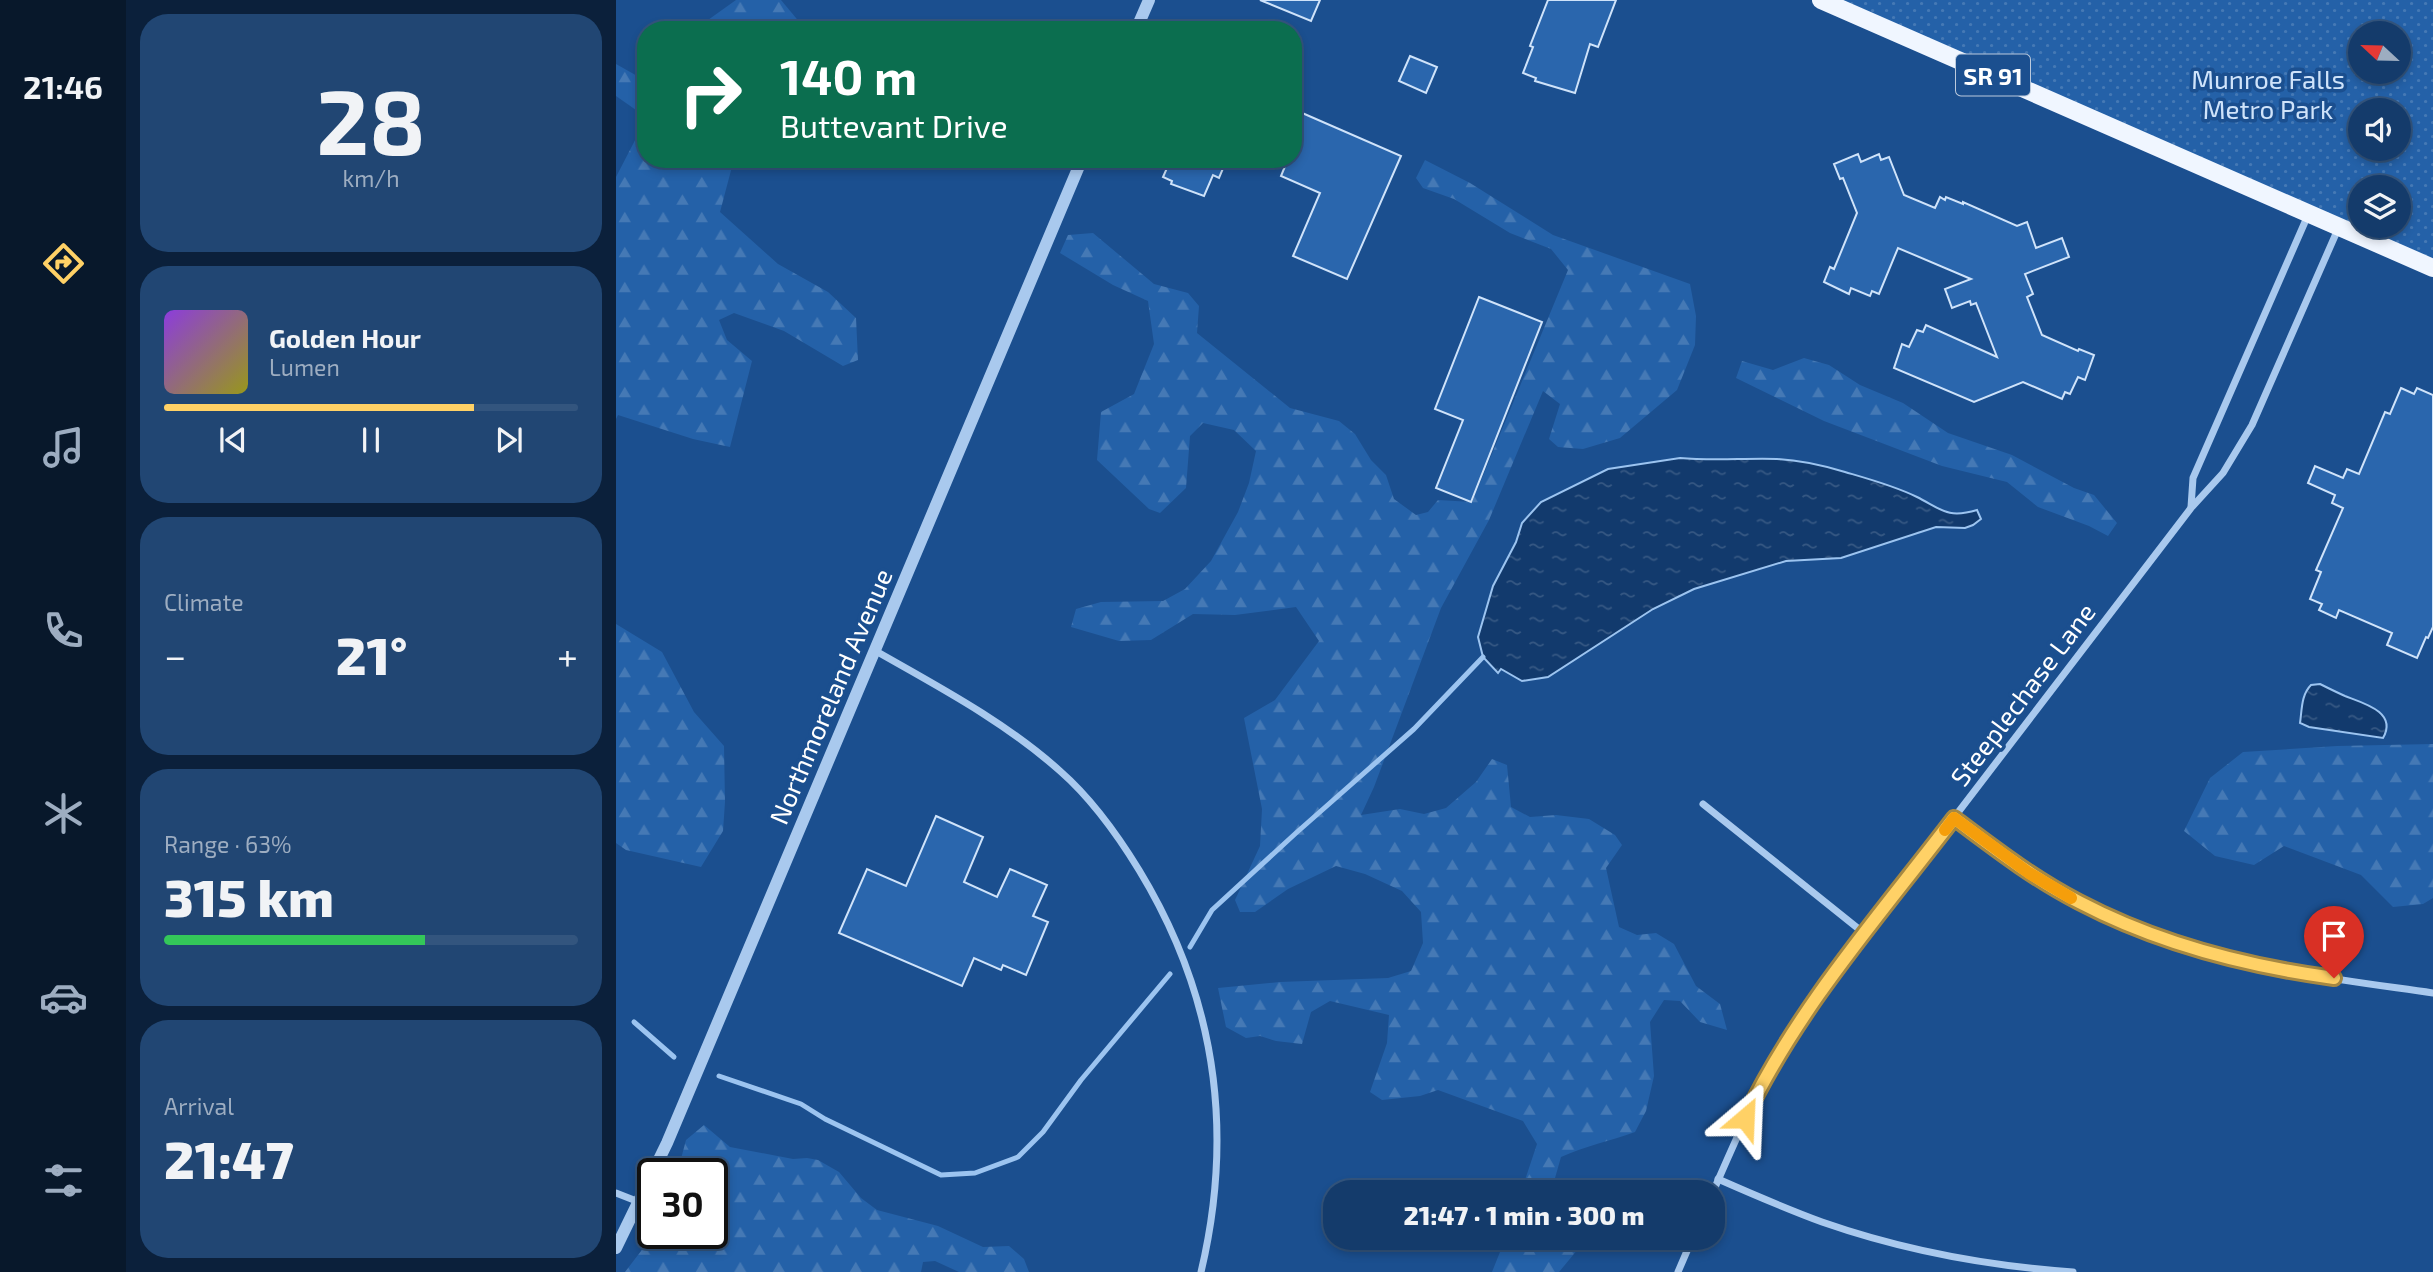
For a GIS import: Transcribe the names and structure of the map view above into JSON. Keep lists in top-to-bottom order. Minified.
{"streets":{"main road":["SR 91"],"street":["Steeplechase Lane","Northmoreland Avenue"]},"crossings":[["SR 91","Steeplechase Lane"]],"parks":["Munroe Falls Metro Park"],"north":"left","page":{"tabs":"21:46","tile":[["28","km/h"],"Climate",["Range · 63%","315 km"],["Arrival","21:47"]],"turn":["140 m","Buttevant Drive"],"song":["Golden Hour","Lumen"],"heat":["−","21°","+"],"limit":"30","trip":"21:47 · 1 min · 300 m"}}
